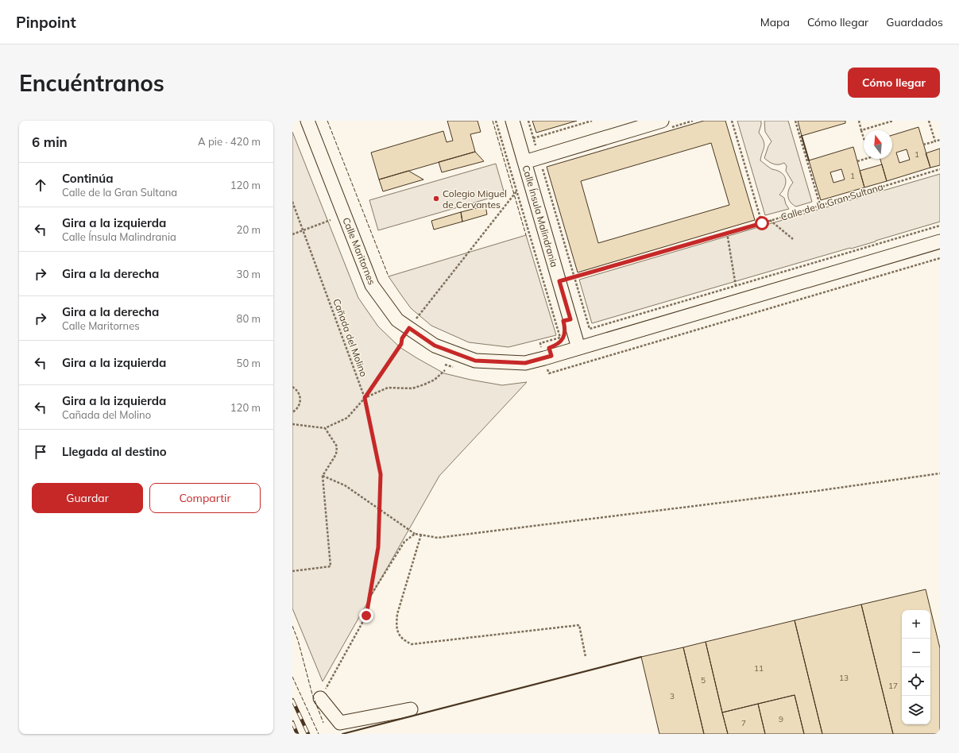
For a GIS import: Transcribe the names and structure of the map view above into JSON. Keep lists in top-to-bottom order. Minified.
{"streets":{"street":["Calle Ínsula Malindrania","Calle Maritornes"],"path":["Calle de la Gran Sultana","Cañada del Molino"]},"crossings":[["Calle de la Gran Sultana","Calle Ínsula Malindrania"],["Calle Ínsula Malindrania","Calle Maritornes"]],"places":["Colegio Miguel de Cervantes"],"house_numbers":["1","1","11","13","5","17","3","9","7"],"north":"top","page":{"header":"Pinpoint","nav":["Mapa","Cómo llegar","Guardados"],"buttons":["Cómo llegar",["Guardar","Compartir"]],"title":"Encuéntranos","heading":["6 min","A pie · 420 m"],"list":[["Continúa","Calle de la Gran Sultana","120 m"],["Gira a la izquierda","Calle Ínsula Malindrania","20 m"],["Gira a la derecha","30 m"],["Gira a la derecha","Calle Maritornes","80 m"],["Gira a la izquierda","50 m"],["Gira a la izquierda","Cañada del Molino","120 m"],"Llegada al destino"],"map_buttons":["+","−"]}}
